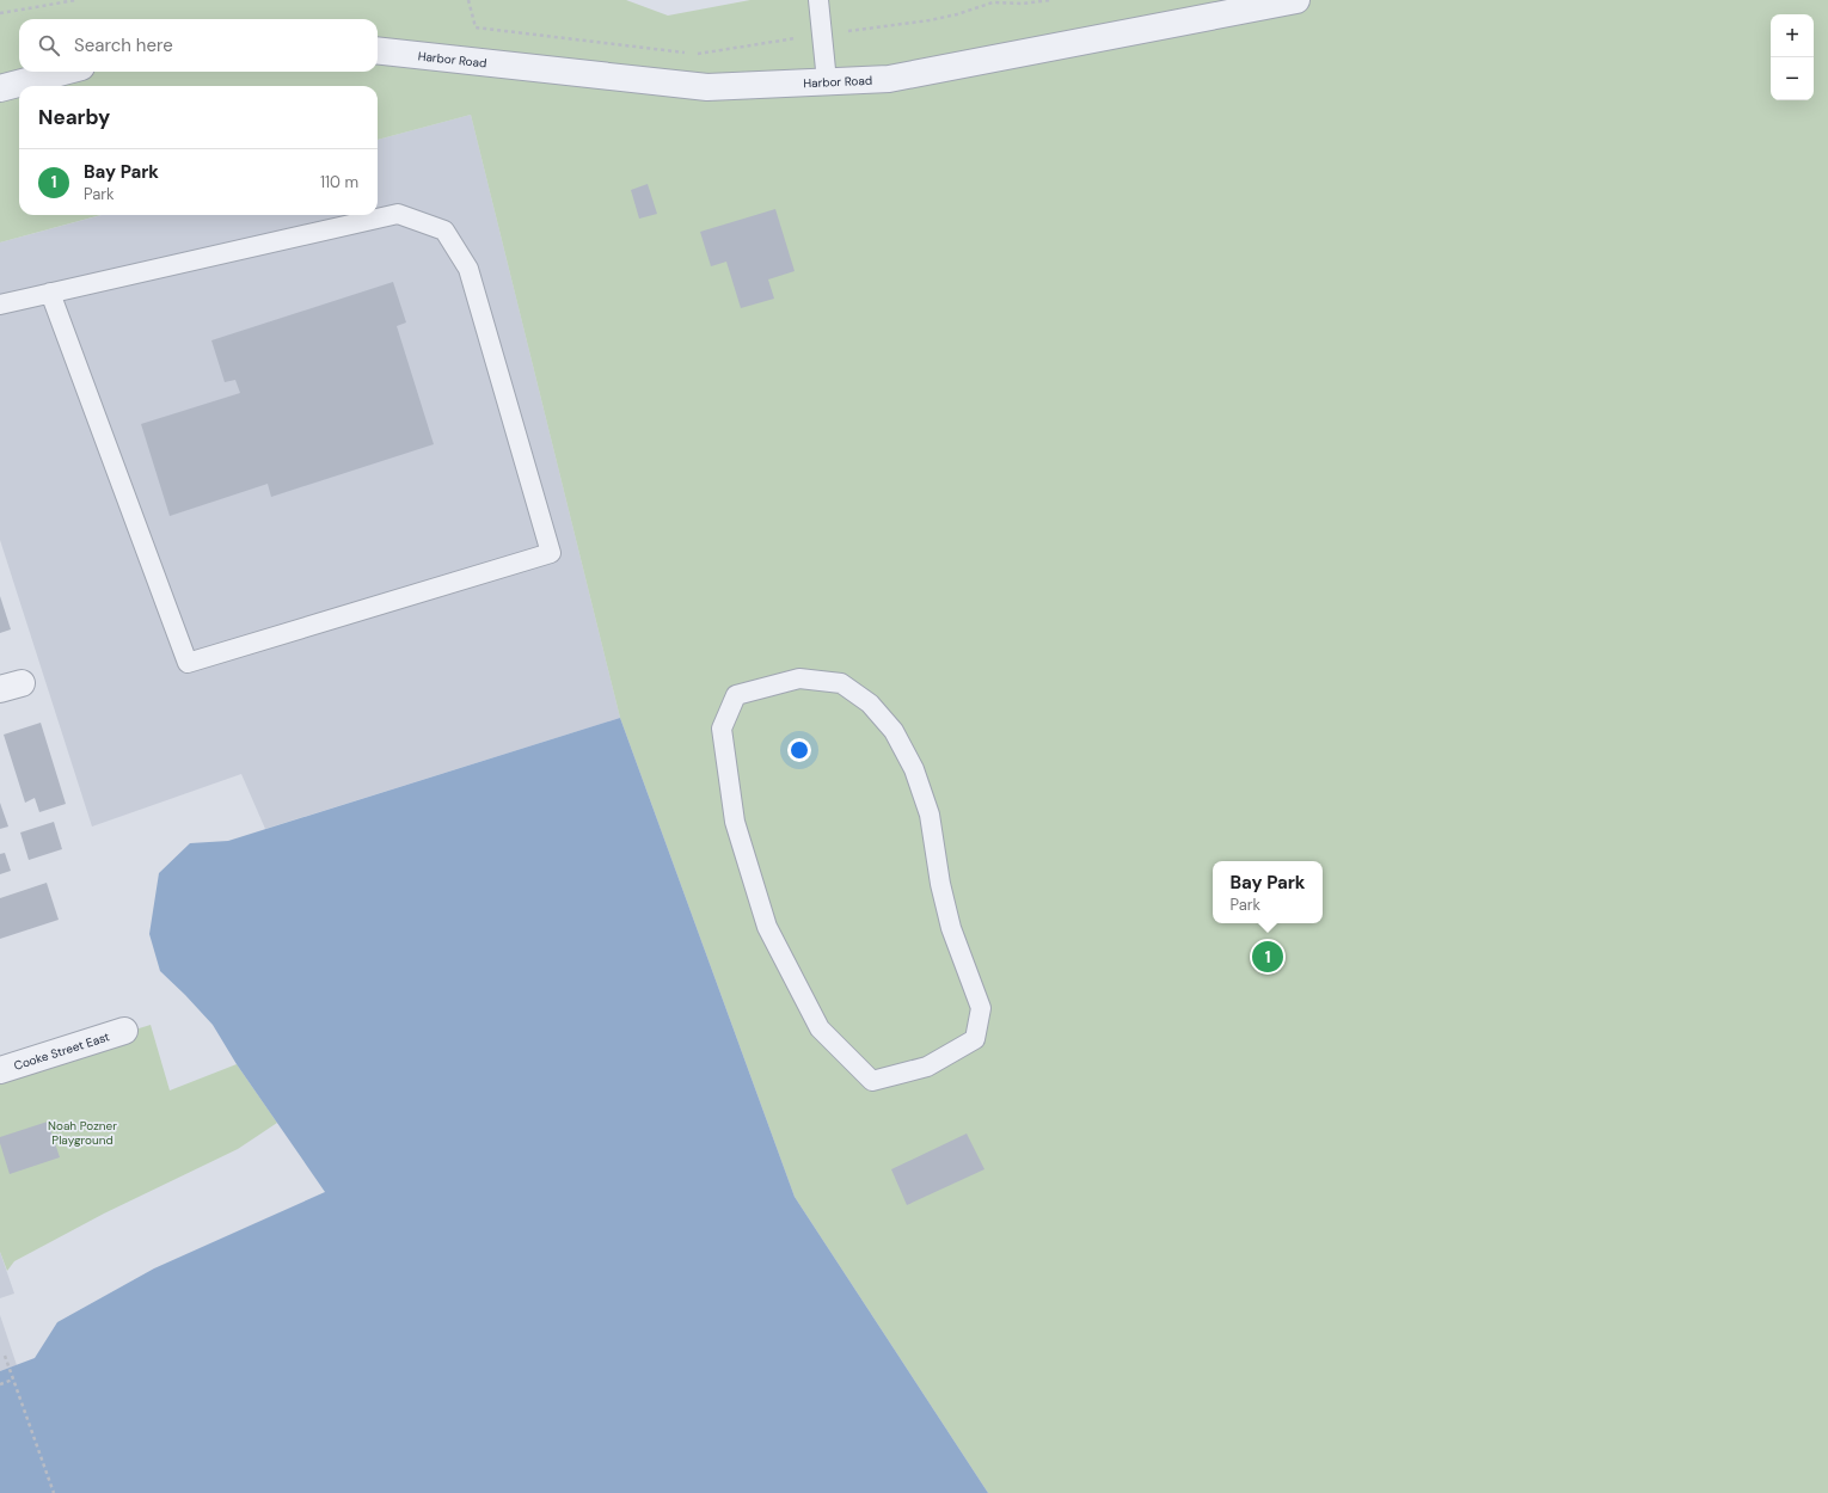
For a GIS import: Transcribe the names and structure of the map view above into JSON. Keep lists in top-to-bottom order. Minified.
{"streets":{"street":["Harbor Road","Cooke Street East"]},"parks":["Noah Pozner Playground"],"page":{"map_buttons":["+","−"],"search":"Search here","heading":"Nearby","list":[{"mark":"1","name":"Bay Park","note":"Park","value":"110 m"}],"popup":["Bay Park","Park"],"pins":"1"}}
